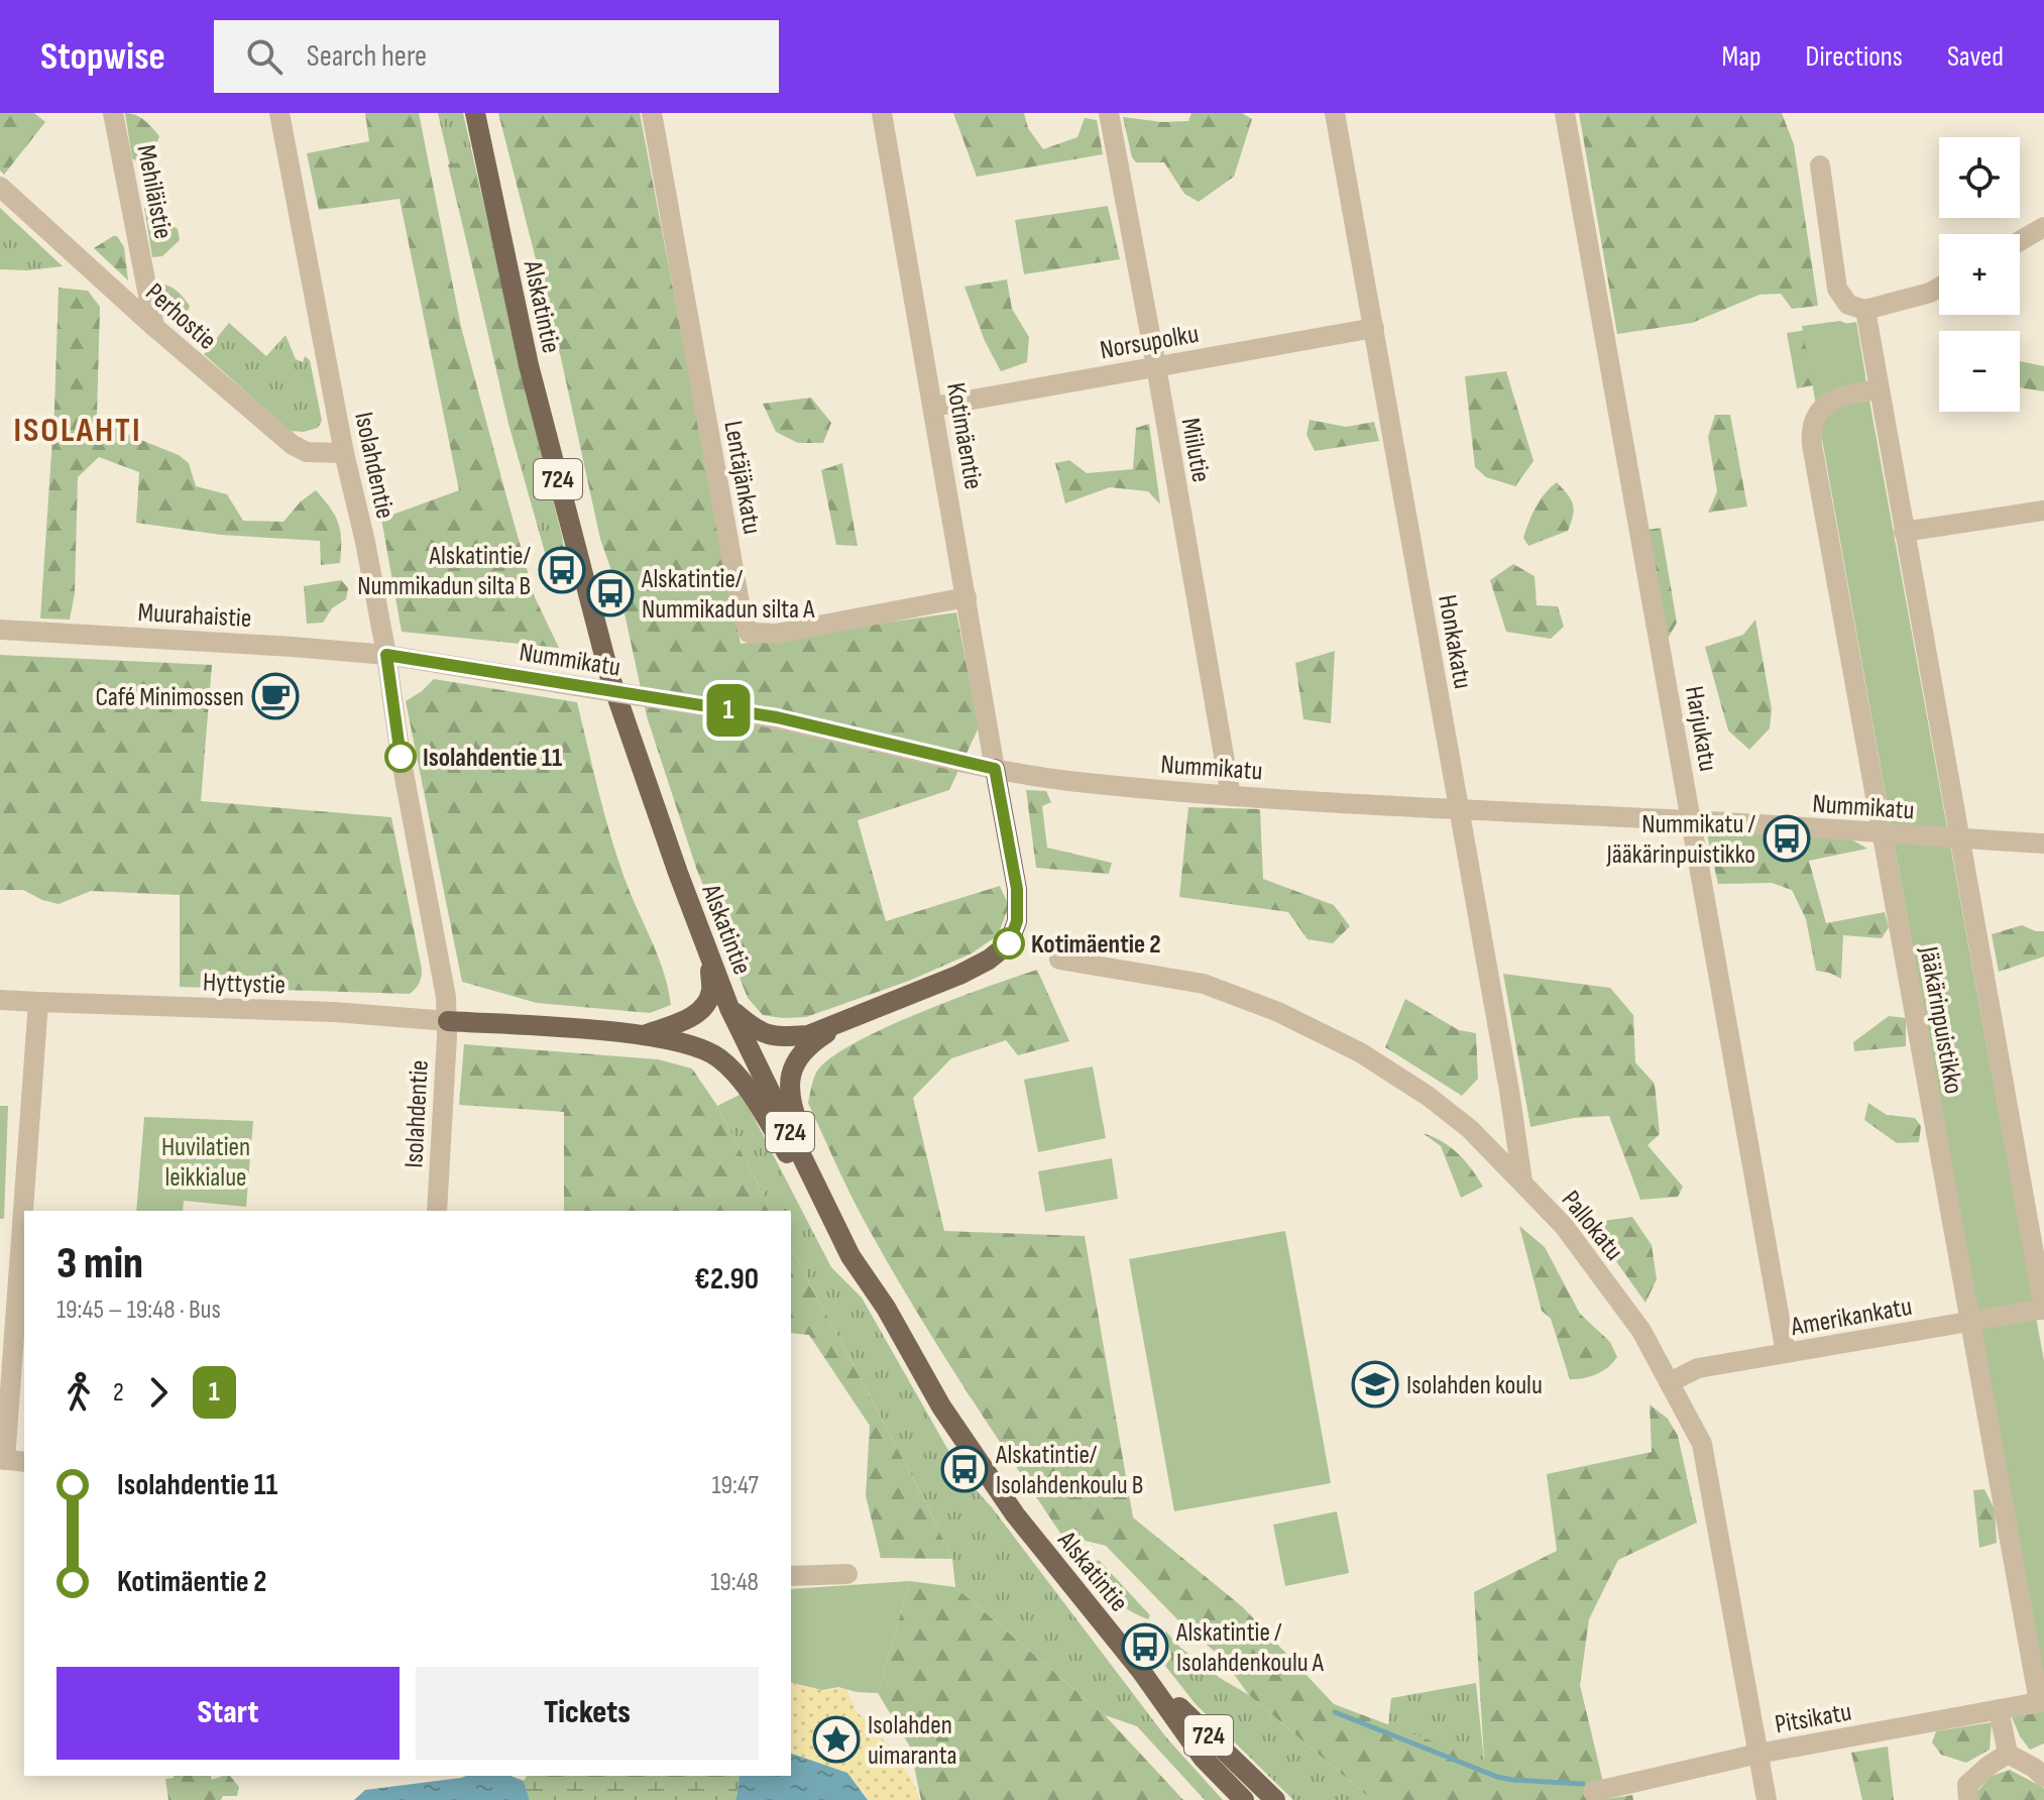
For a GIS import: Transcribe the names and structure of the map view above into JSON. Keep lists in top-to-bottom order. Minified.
{"streets":{"main road":["Alskatintie","724"],"street":["Mehiläistie","Perhostie","Norsupolku","Kotimäentie","Miilutie","Isolahdentie","Lentäjänkatu","Muurahaistie","Honkakatu","Nummikatu","Harjukatu","Hyttystie","Jääkärinpuistikko","Pallokatu","Amerikankatu","Pitsikatu"]},"crossings":[["Mehiläistie","Perhostie"],["Perhostie","Isolahdentie"],["Norsupolku","Kotimäentie"],["Norsupolku","Miilutie"],["Norsupolku","Honkakatu"],["Kotimäentie","Lentäjänkatu"],["Kotimäentie","Nummikatu"],["Miilutie","Nummikatu"],["Isolahdentie","Muurahaistie"],["Isolahdentie","Nummikatu"],["Isolahdentie","Hyttystie"],["Muurahaistie","Nummikatu"],["Honkakatu","Nummikatu"],["Honkakatu","Pallokatu"],["Nummikatu","Harjukatu"],["Nummikatu","Jääkärinpuistikko"],["Harjukatu","Amerikankatu"],["Jääkärinpuistikko","Amerikankatu"],["Jääkärinpuistikko","Pitsikatu"],["Pallokatu","Amerikankatu"],["Pallokatu","Pitsikatu"]],"districts":["ISOLAHTI"],"parks":["Huvilatien leikkialue"],"places":{"bus stop":["Alskatintie/ Nummikadun silta B","Alskatintie/ Nummikadun silta A","Nummikatu / Jääkärinpuistikko","Alskatintie/ Isolahdenkoulu B","Alskatintie / Isolahdenkoulu A"],"cafe":["Café Minimossen"],"other":["Isolahdentie 11","Kotimäentie 2"],"school or university":["Isolahden koulu"],"place":["Isolahden uimaranta"]},"lines":["bus line 1"],"page":{"header":"Stopwise","search":"Search here","nav":["Map","Directions","Saved"],"on_map":"1","map_buttons":["+","−"],"heading":["3 min","19:45 – 19:48 · Bus","€2.90"],"legs":["2","1"],"list":[{"name":"Isolahdentie 11","value":"19:47"},{"name":"Kotimäentie 2","value":"19:48"}],"buttons":["Start","Tickets"]}}
